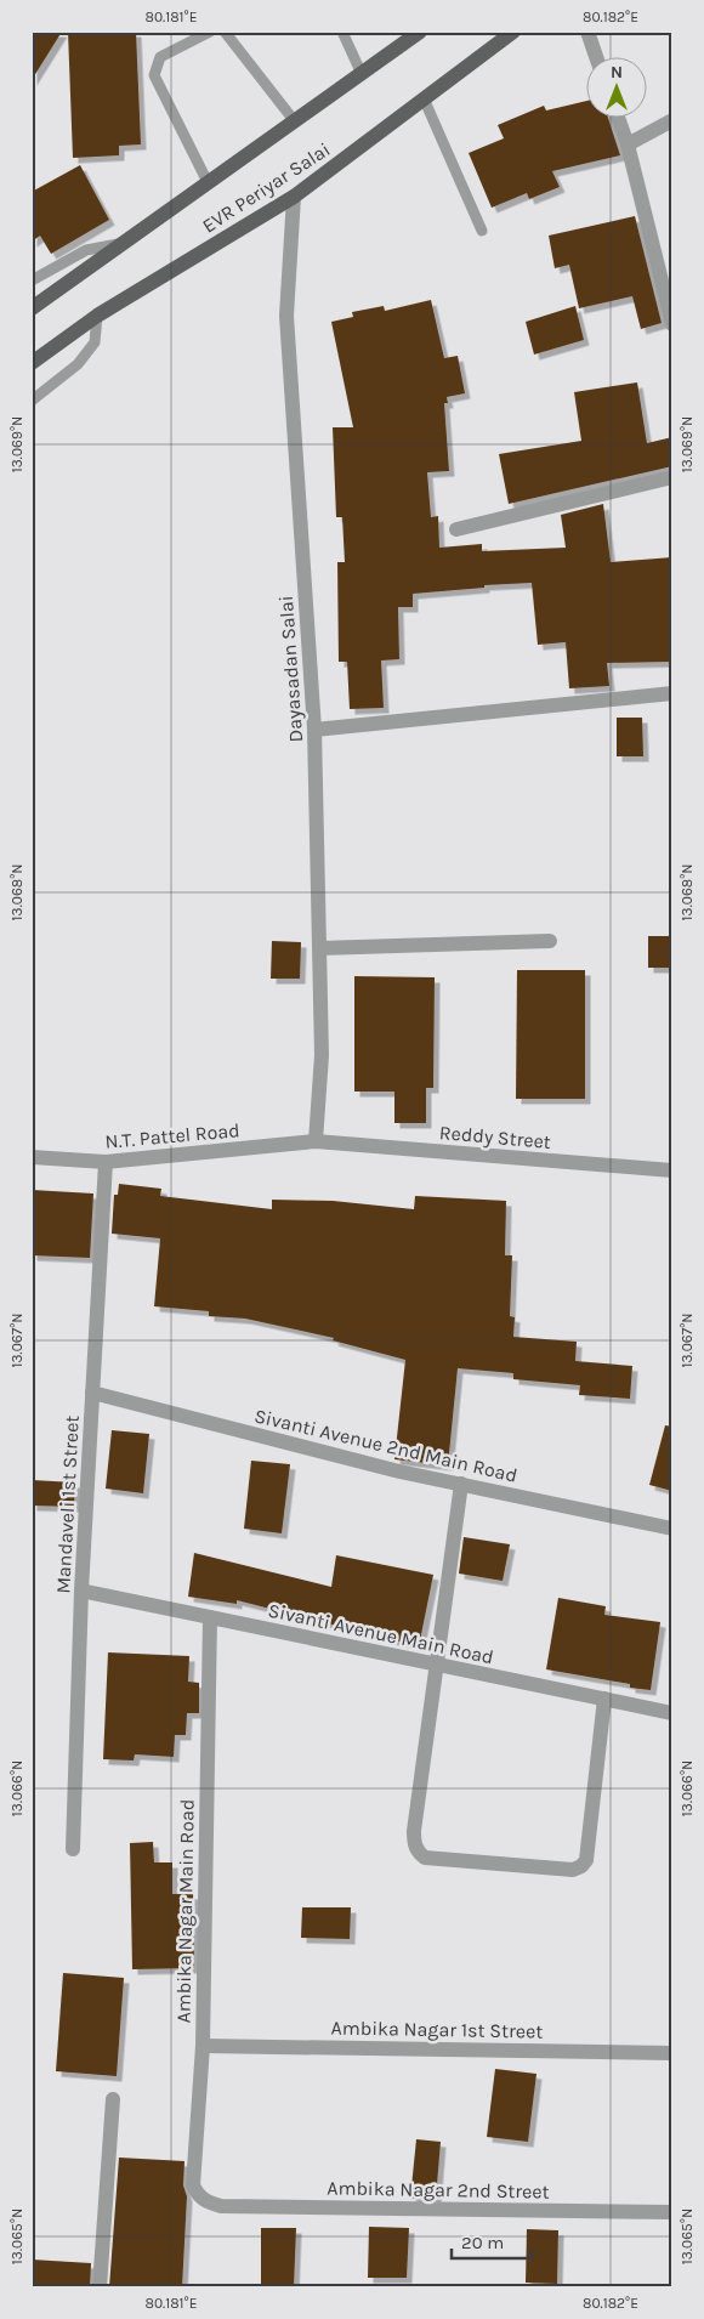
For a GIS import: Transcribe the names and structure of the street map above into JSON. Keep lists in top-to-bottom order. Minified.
{"streets":{"main road":["EVR Periyar Salai"],"street":["Dayasadan Salai","N.T. Pattel Road","Reddy Street","Sivanti Avenue 2nd Main Road","Mandaveli 1st Street","Sivanti Avenue Main Road","Ambika Nagar Main Road","Ambika Nagar 1st Street","Ambika Nagar 2nd Street"]},"crossings":[["EVR Periyar Salai","Dayasadan Salai"],["Dayasadan Salai","N.T. Pattel Road"],["Dayasadan Salai","Reddy Street"],["N.T. Pattel Road","Reddy Street"],["N.T. Pattel Road","Mandaveli 1st Street"],["Sivanti Avenue 2nd Main Road","Mandaveli 1st Street"],["Mandaveli 1st Street","Sivanti Avenue Main Road"],["Sivanti Avenue Main Road","Ambika Nagar Main Road"],["Ambika Nagar Main Road","Ambika Nagar 1st Street"],["Ambika Nagar Main Road","Ambika Nagar 2nd Street"]],"scale_bar":"20 m","north":"top","coordinates":["80.181°E","80.182°E","13.069°N","13.068°N","13.067°N","13.066°N","13.065°N"]}
